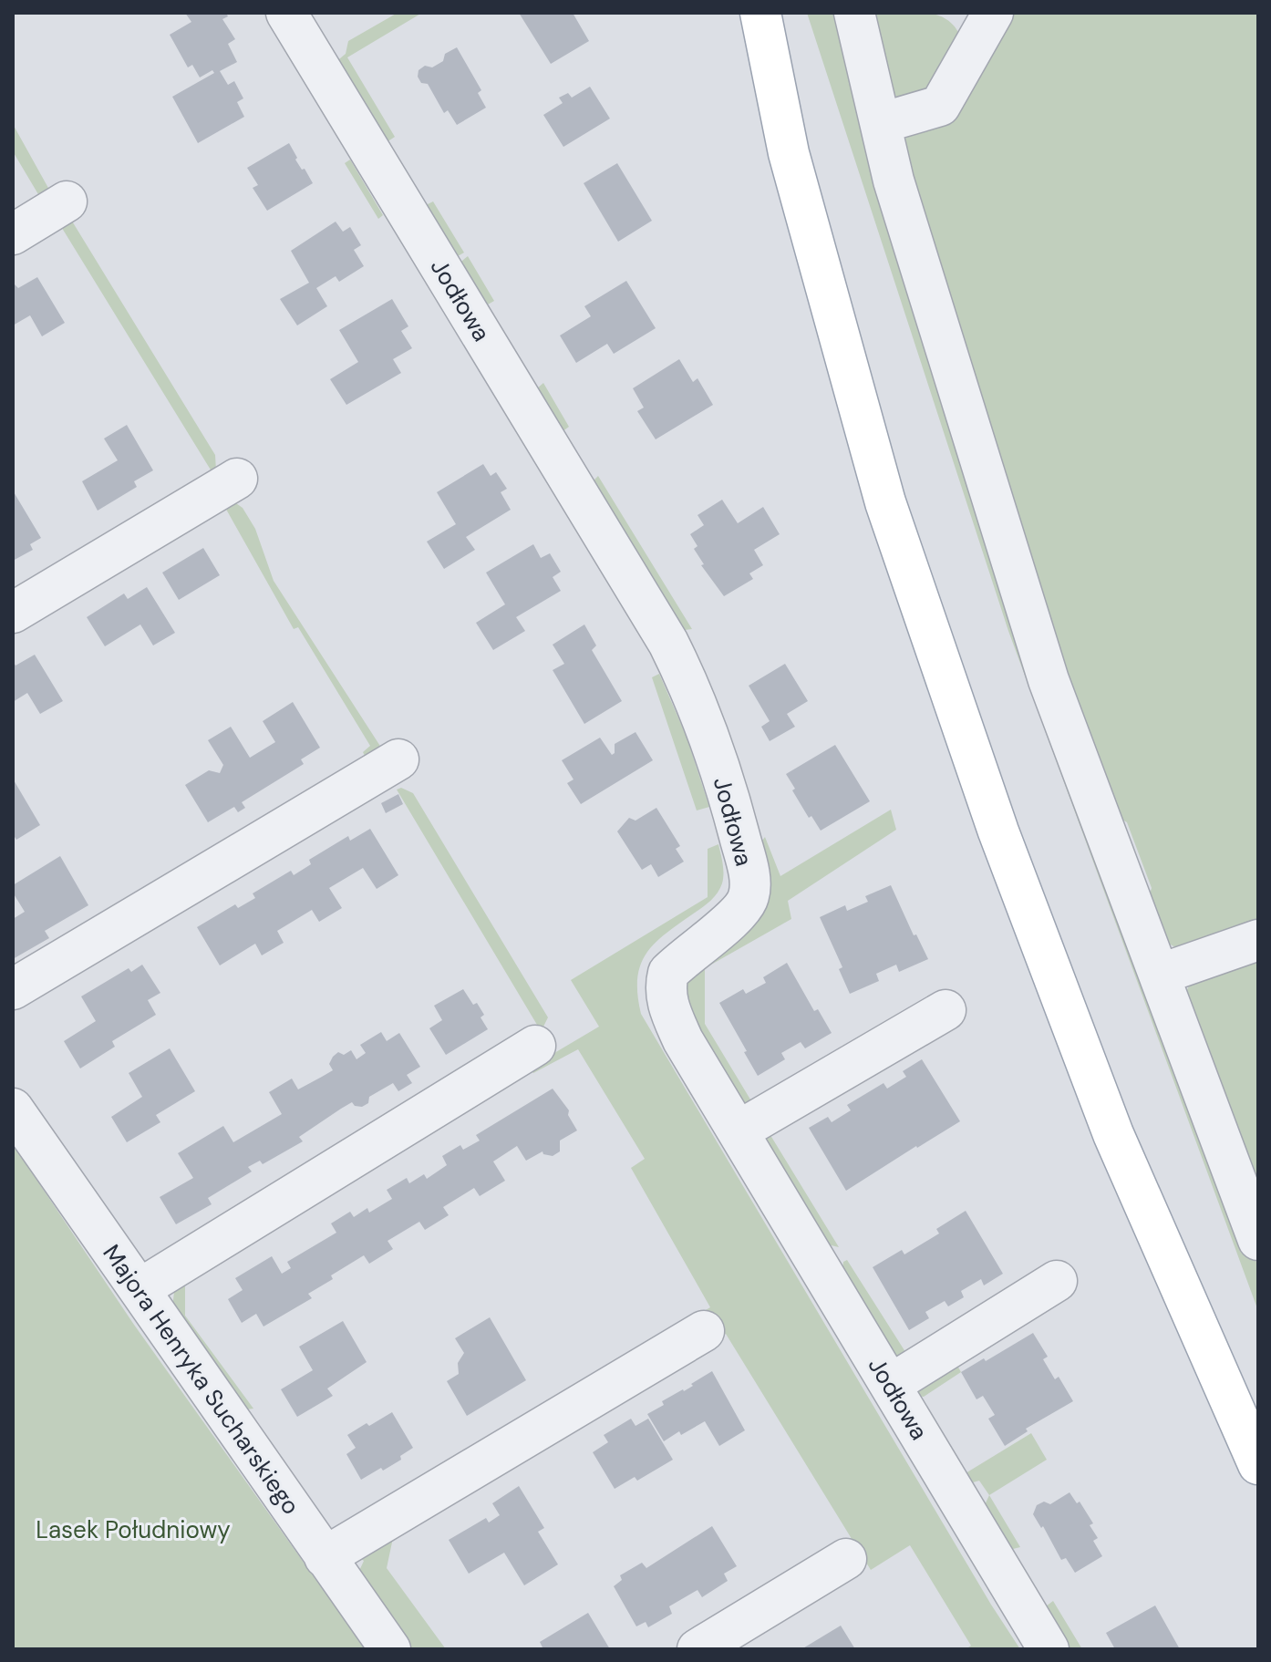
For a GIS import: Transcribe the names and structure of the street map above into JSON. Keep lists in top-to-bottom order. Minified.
{"streets":{"street":["Jodłowa","Majora Henryka Sucharskiego"]},"parks":["Lasek Południowy"]}
